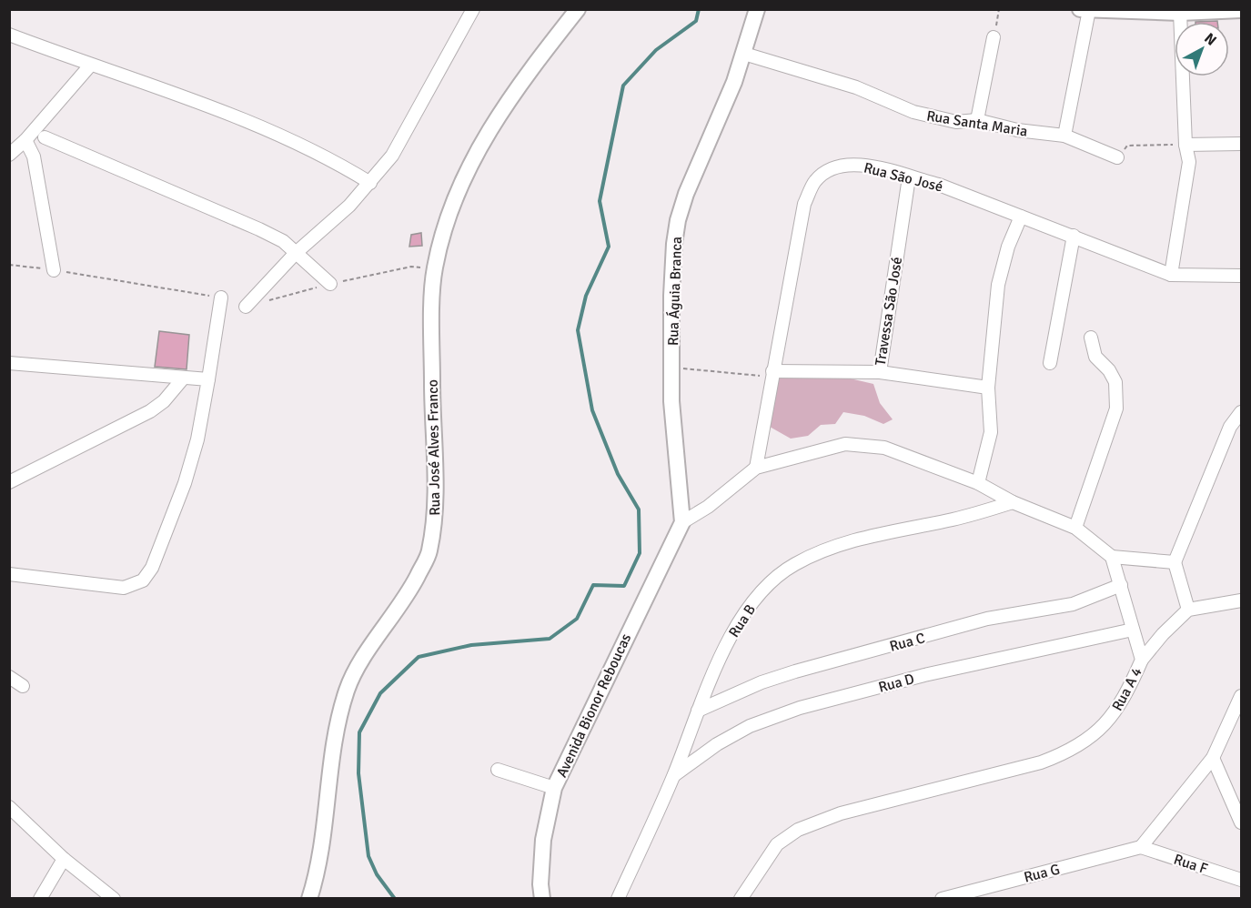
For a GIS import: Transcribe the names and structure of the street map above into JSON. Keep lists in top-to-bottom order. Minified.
{"streets":{"main road":["Rua Águia Branca","Rua José Alves Franco","Avenida Bionor Reboucas"],"street":["Rua Santa Maria","Rua São José","Travessa São José","Rua B","Rua C","Rua D","Rua A 4","Rua F","Rua G"]},"crossings":[["Rua Santa Maria","Rua Águia Branca"],["Rua São José","Travessa São José"],["Rua Águia Branca","Avenida Bionor Reboucas"],["Rua B","Rua C"],["Rua B","Rua D"],["Rua C","Rua A 4"],["Rua D","Rua A 4"],["Rua F","Rua G"]],"north":"top right"}
